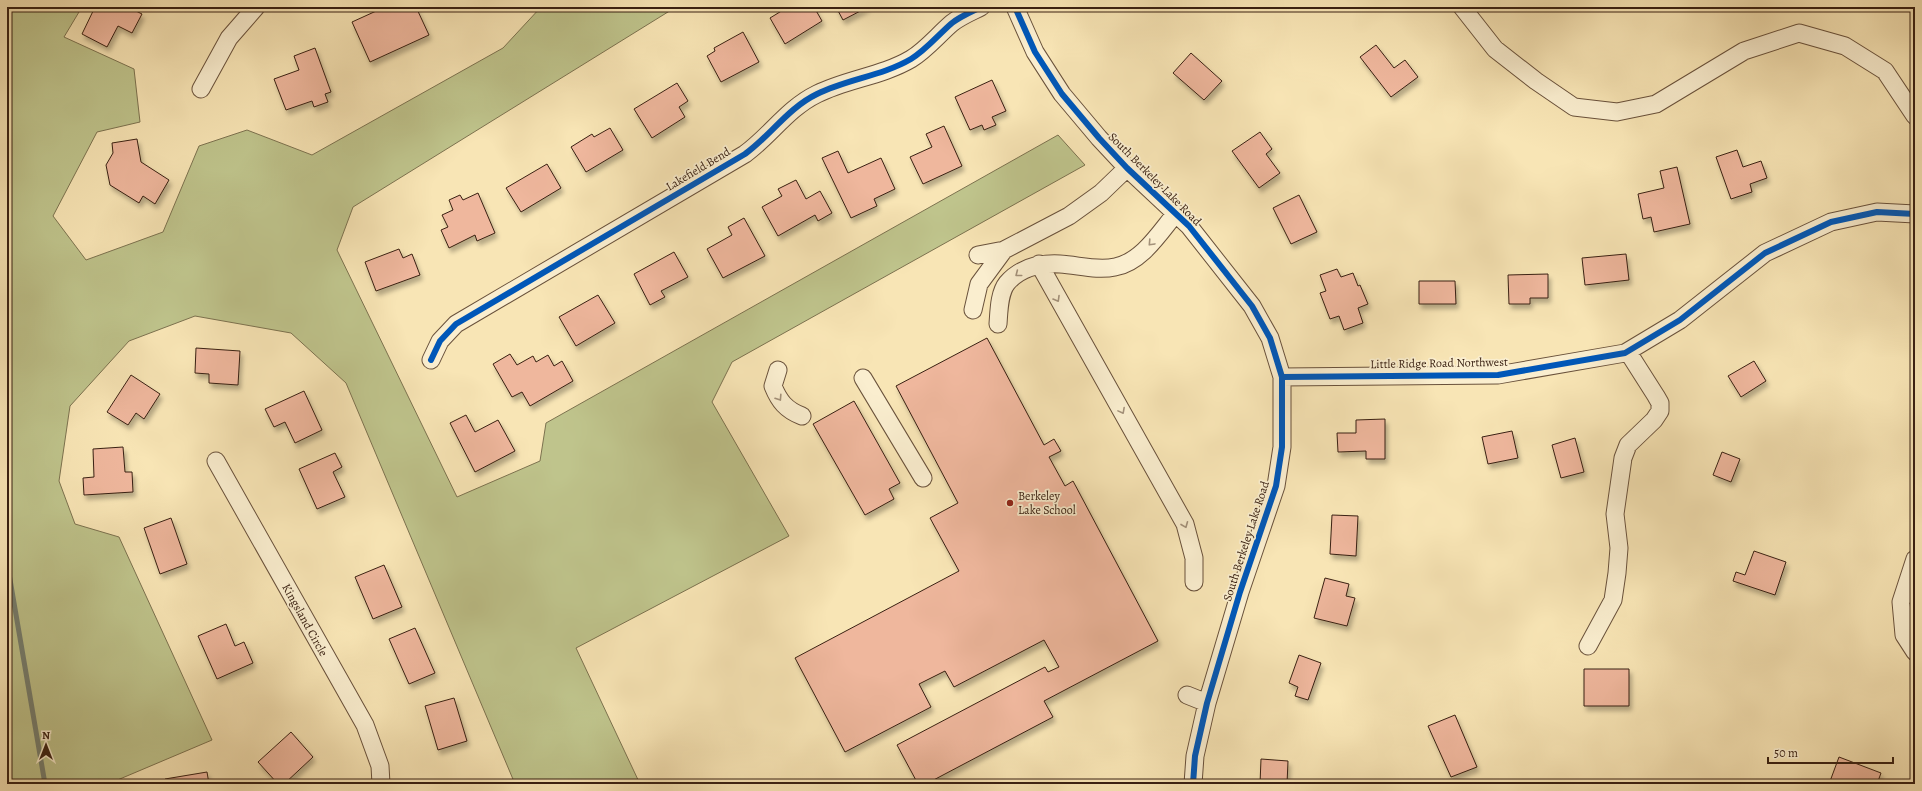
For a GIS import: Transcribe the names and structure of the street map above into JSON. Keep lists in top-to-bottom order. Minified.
{"streets":{"street":["Lakefield Bend","South Berkeley Lake Road","Little Ridge Road Northwest","Kingsland Circle"]},"crossings":[["South Berkeley Lake Road","Little Ridge Road Northwest"]],"places":["Berkeley Lake School"],"scale_bar":"50 m","north":"top"}
